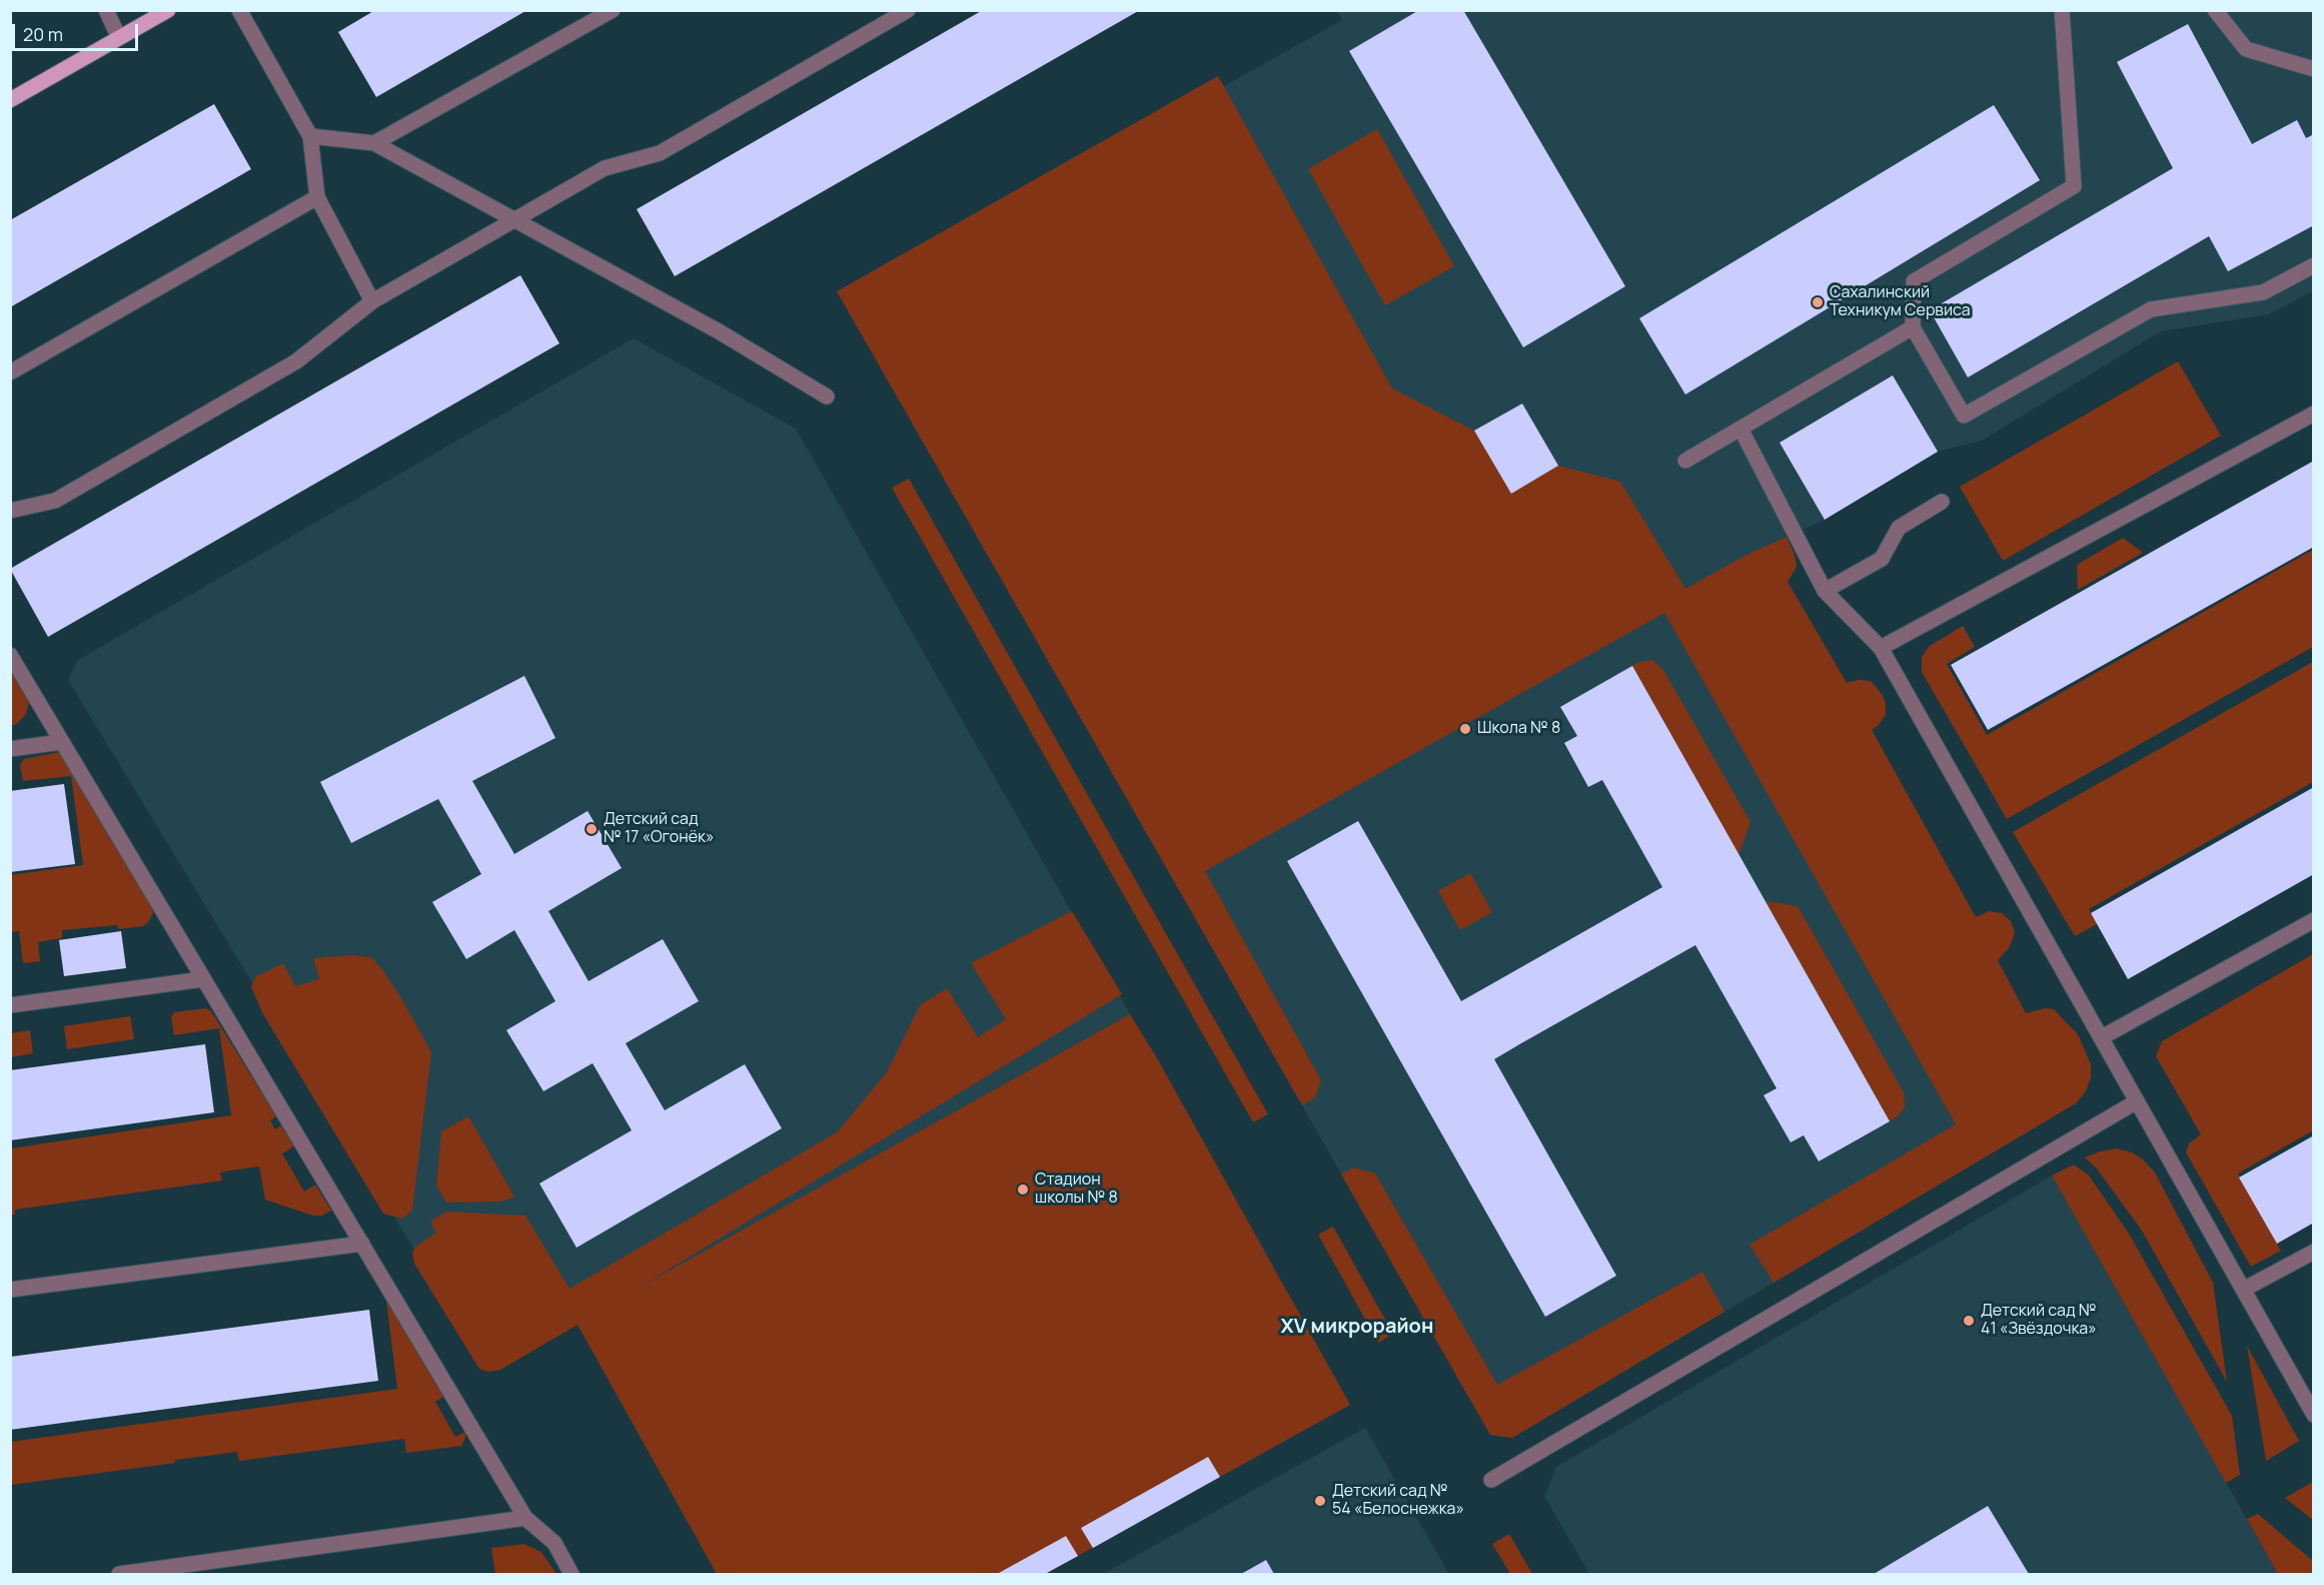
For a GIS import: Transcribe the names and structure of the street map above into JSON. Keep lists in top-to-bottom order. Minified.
{"districts":["XV микрорайон"],"places":["Сахалинский Техникум Сервиса","Школа № 8","Детский сад № 17 «Огонёк»","Стадион школы № 8","Детский сад № 41 «Звёздочка»","Детский сад № 54 «Белоснежка»"],"scale_bar":"20 m"}
